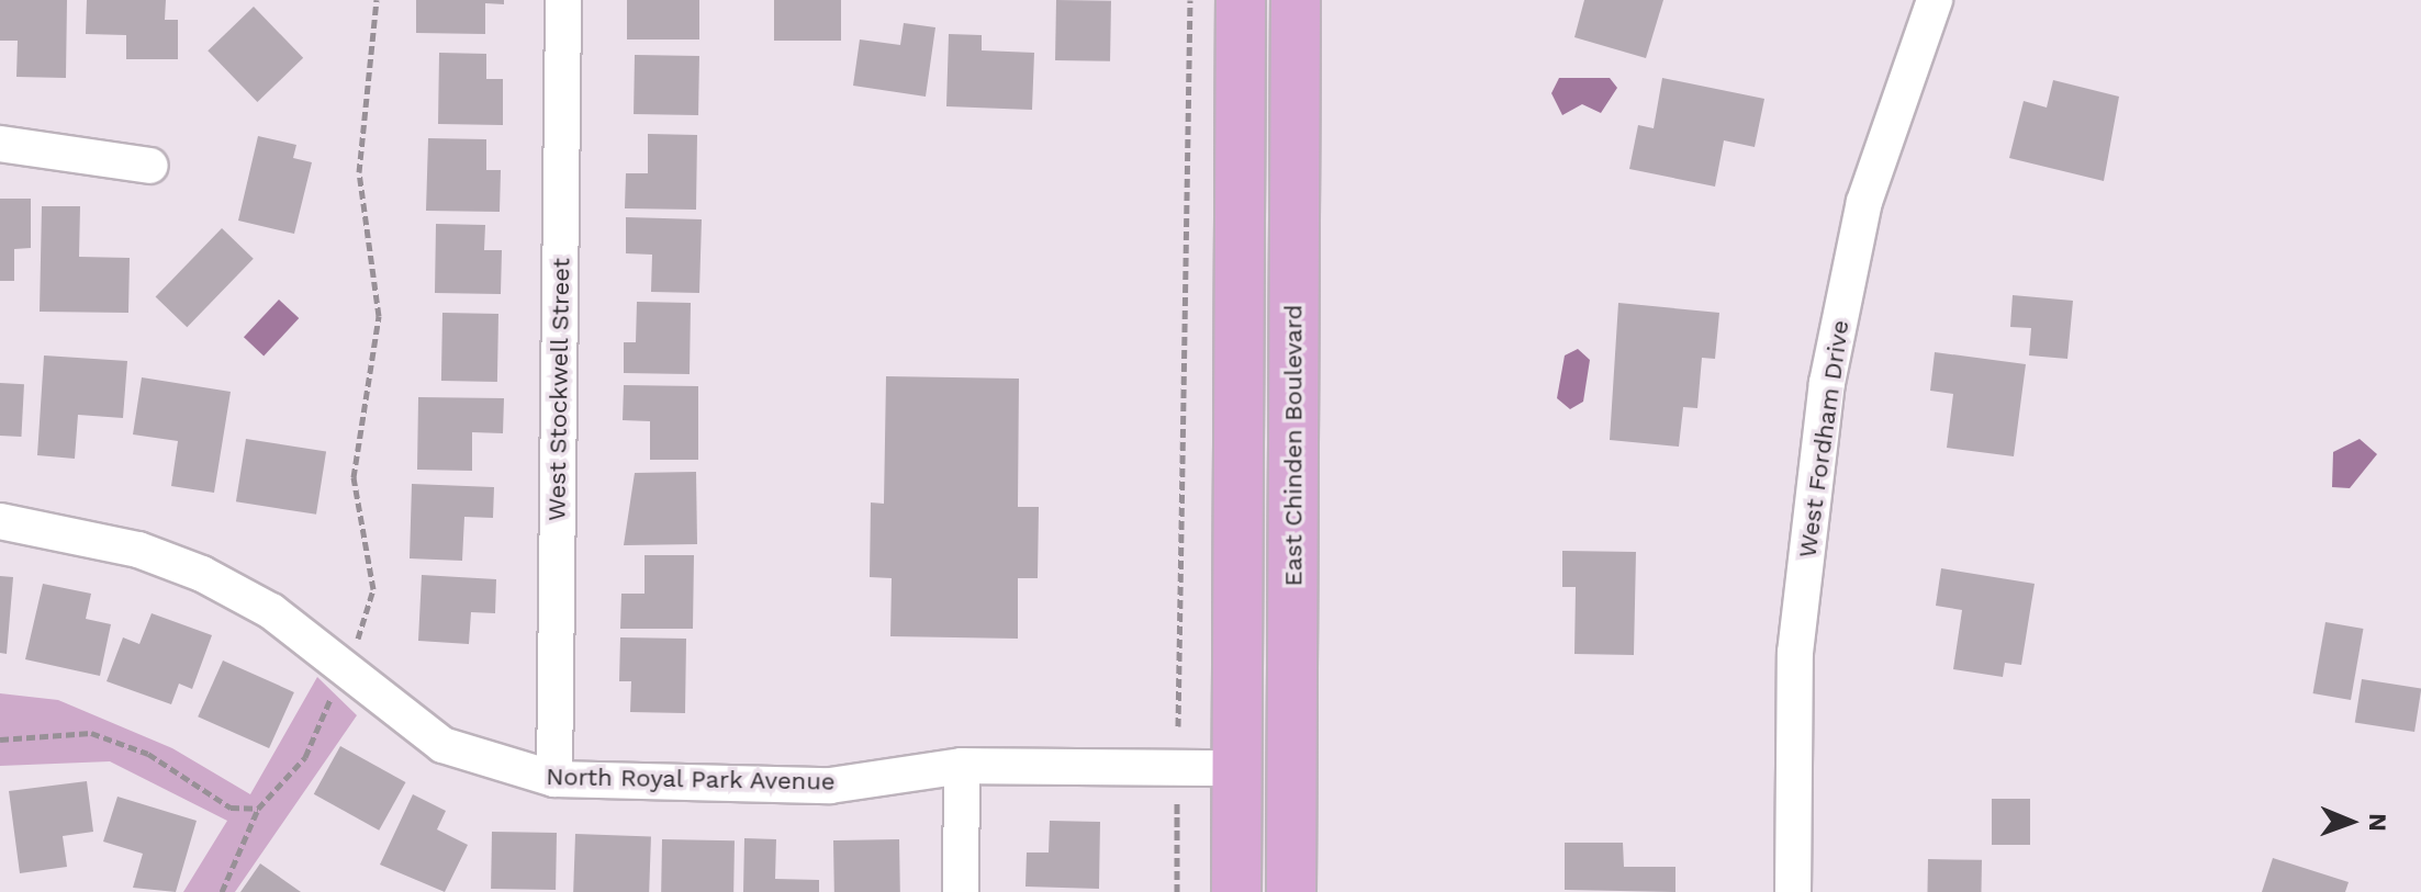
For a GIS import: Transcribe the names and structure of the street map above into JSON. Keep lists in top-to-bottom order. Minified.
{"streets":{"main road":["East Chinden Boulevard"],"street":["West Stockwell Street","West Fordham Drive","North Royal Park Avenue"]},"crossings":[["West Stockwell Street","North Royal Park Avenue"]],"north":"right"}
